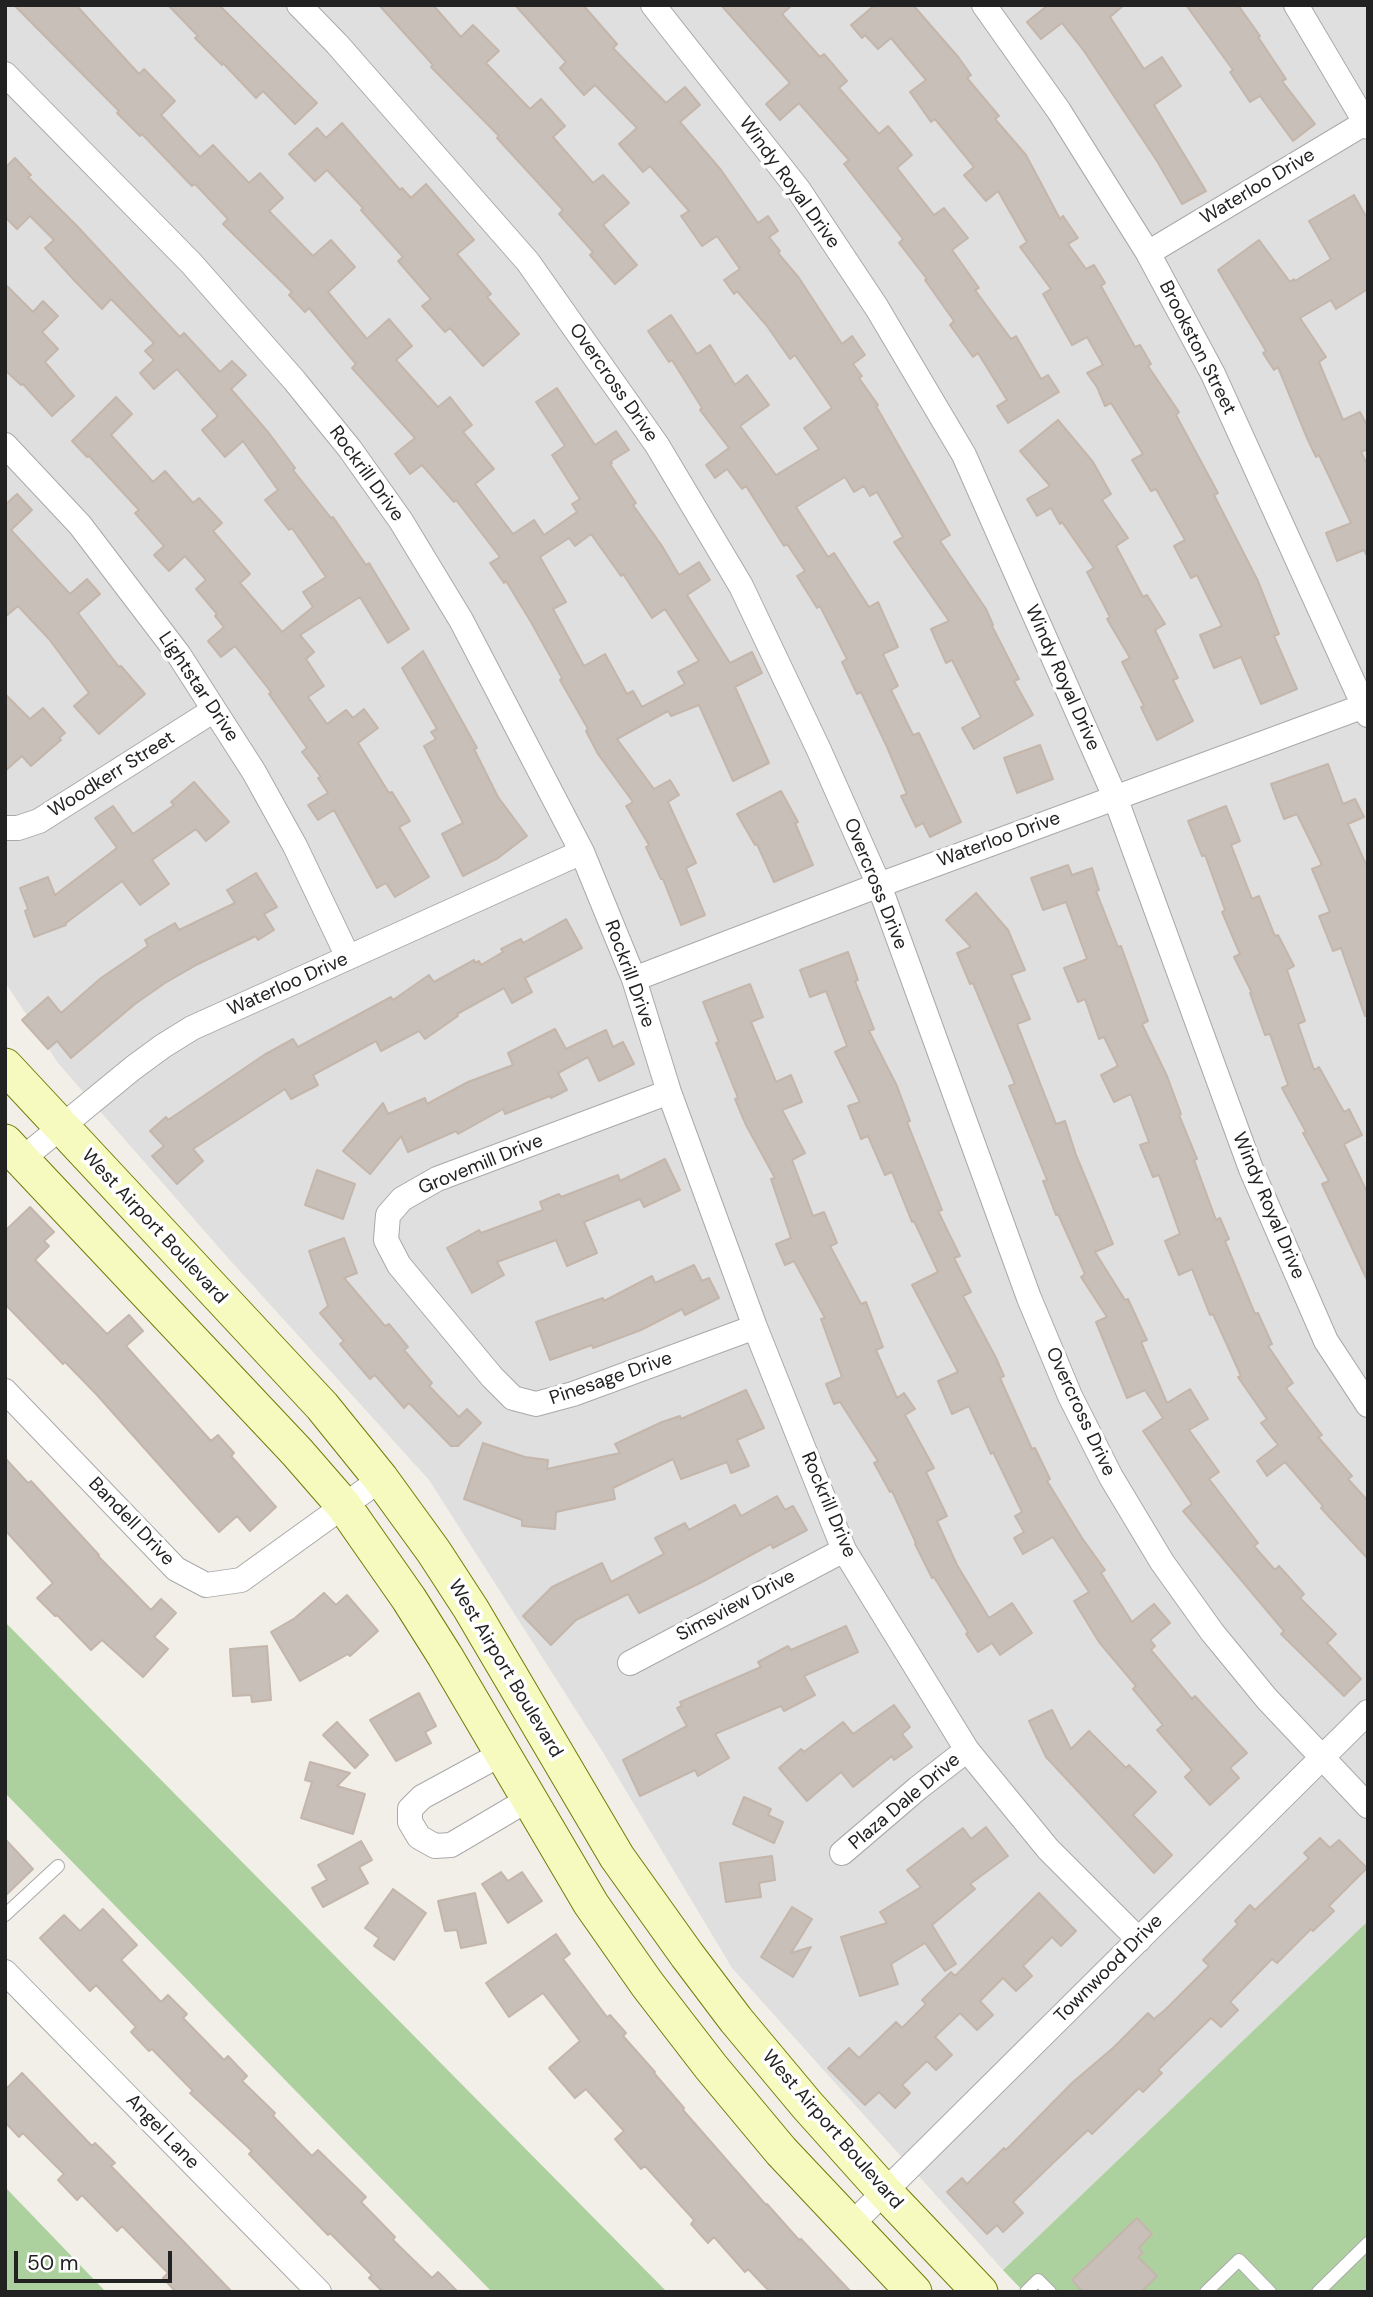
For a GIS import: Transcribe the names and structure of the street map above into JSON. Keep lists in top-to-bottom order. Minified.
{"streets":{"main road":["West Airport Boulevard"],"street":["Windy Royal Drive","Waterloo Drive","Brookston Street","Overcross Drive","Rockrill Drive","Lightstar Drive","Woodkerr Street","Grovemill Drive","Pinesage Drive","Bandell Drive","Simsview Drive","Plaza Dale Drive","Townwood Drive","Angel Lane"]},"crossings":[["Windy Royal Drive","Waterloo Drive"],["Waterloo Drive","Brookston Street"],["Waterloo Drive","Overcross Drive"],["Waterloo Drive","Rockrill Drive"],["Waterloo Drive","Lightstar Drive"],["Waterloo Drive","West Airport Boulevard"],["Overcross Drive","Townwood Drive"],["Rockrill Drive","Grovemill Drive"],["Rockrill Drive","Pinesage Drive"],["Rockrill Drive","Simsview Drive"],["Rockrill Drive","Plaza Dale Drive"],["Rockrill Drive","Townwood Drive"],["Lightstar Drive","Woodkerr Street"],["Grovemill Drive","Pinesage Drive"],["West Airport Boulevard","Bandell Drive"],["West Airport Boulevard","Townwood Drive"]],"scale_bar":"50 m"}
